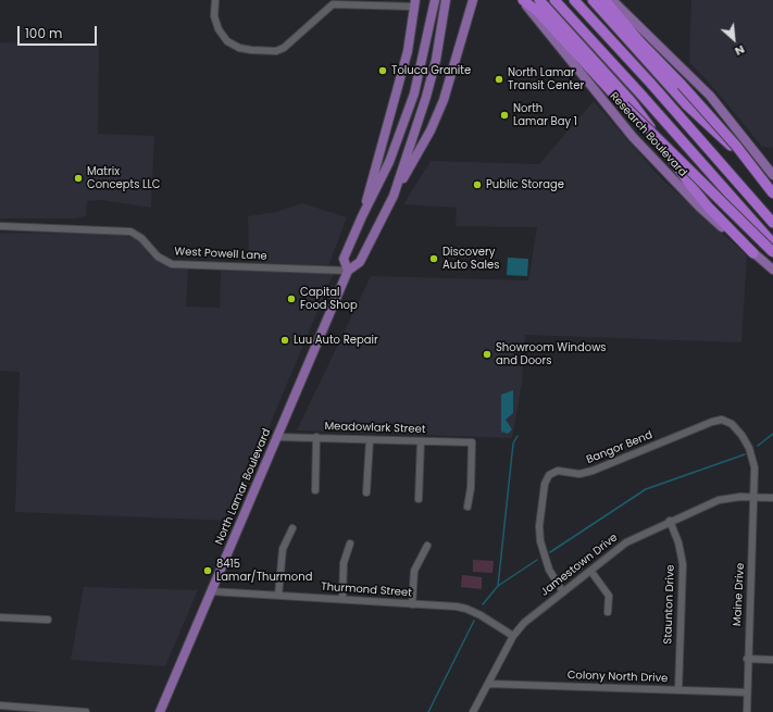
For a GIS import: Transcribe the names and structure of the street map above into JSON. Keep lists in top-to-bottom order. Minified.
{"streets":{"main road":["Research Boulevard","North Lamar Boulevard"],"street":["West Powell Lane","Meadowlark Street","Bangor Bend","Jamestown Drive","Thurmond Street","Maine Drive","Staunton Drive","Colony North Drive"]},"crossings":[["West Powell Lane","North Lamar Boulevard"],["Meadowlark Street","North Lamar Boulevard"],["Bangor Bend","Jamestown Drive"],["Bangor Bend","Maine Drive"],["North Lamar Boulevard","Thurmond Street"],["Jamestown Drive","Thurmond Street"],["Jamestown Drive","Maine Drive"],["Jamestown Drive","Staunton Drive"],["Jamestown Drive","Colony North Drive"],["Maine Drive","Colony North Drive"],["Staunton Drive","Colony North Drive"]],"places":["Toluca Granite","North Lamar Transit Center","North Lamar Bay 1","Matrix Concepts LLC","Public Storage","Discovery Auto Sales","Capital Food Shop","Luu Auto Repair","Showroom Windows and Doors","8415 Lamar/Thurmond"],"scale_bar":"100 m","north":"bottom right"}
